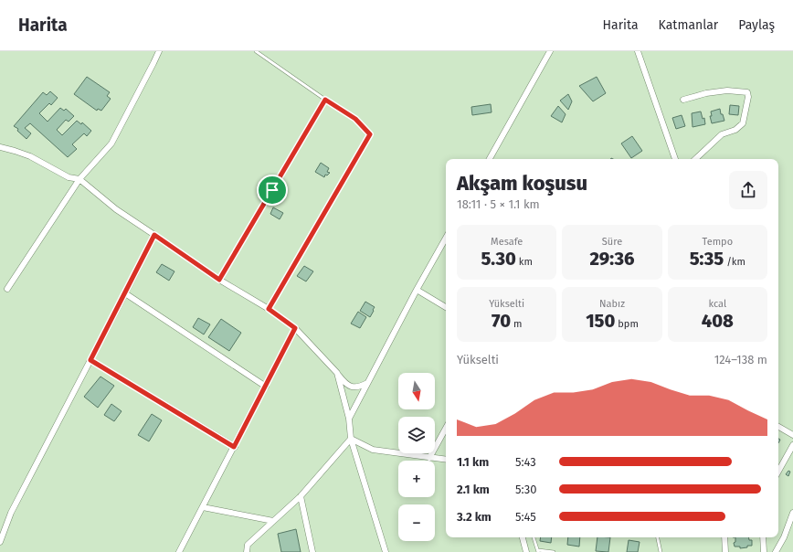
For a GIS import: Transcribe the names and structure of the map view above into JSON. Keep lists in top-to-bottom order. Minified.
{"north":"bottom","page":{"header":"Harita","nav":["Harita","Katmanlar","Paylaş"],"heading":["Akşam koşusu","18:11 · 5 × 1.1 km"],"stats":[["Mesafe","5.30 km"],["Süre","29:36"],["Tempo","5:35 /km"],["Yükselti","70 m"],["Nabız","150 bpm"],["kcal","408"]],"chart":["Yükselti","124–138 m"],"map_buttons":["+","−"],"list":[{"name":"1.1 km","note":"5:43"},{"name":"2.1 km","note":"5:30"},{"name":"3.2 km","note":"5:45"}]}}
